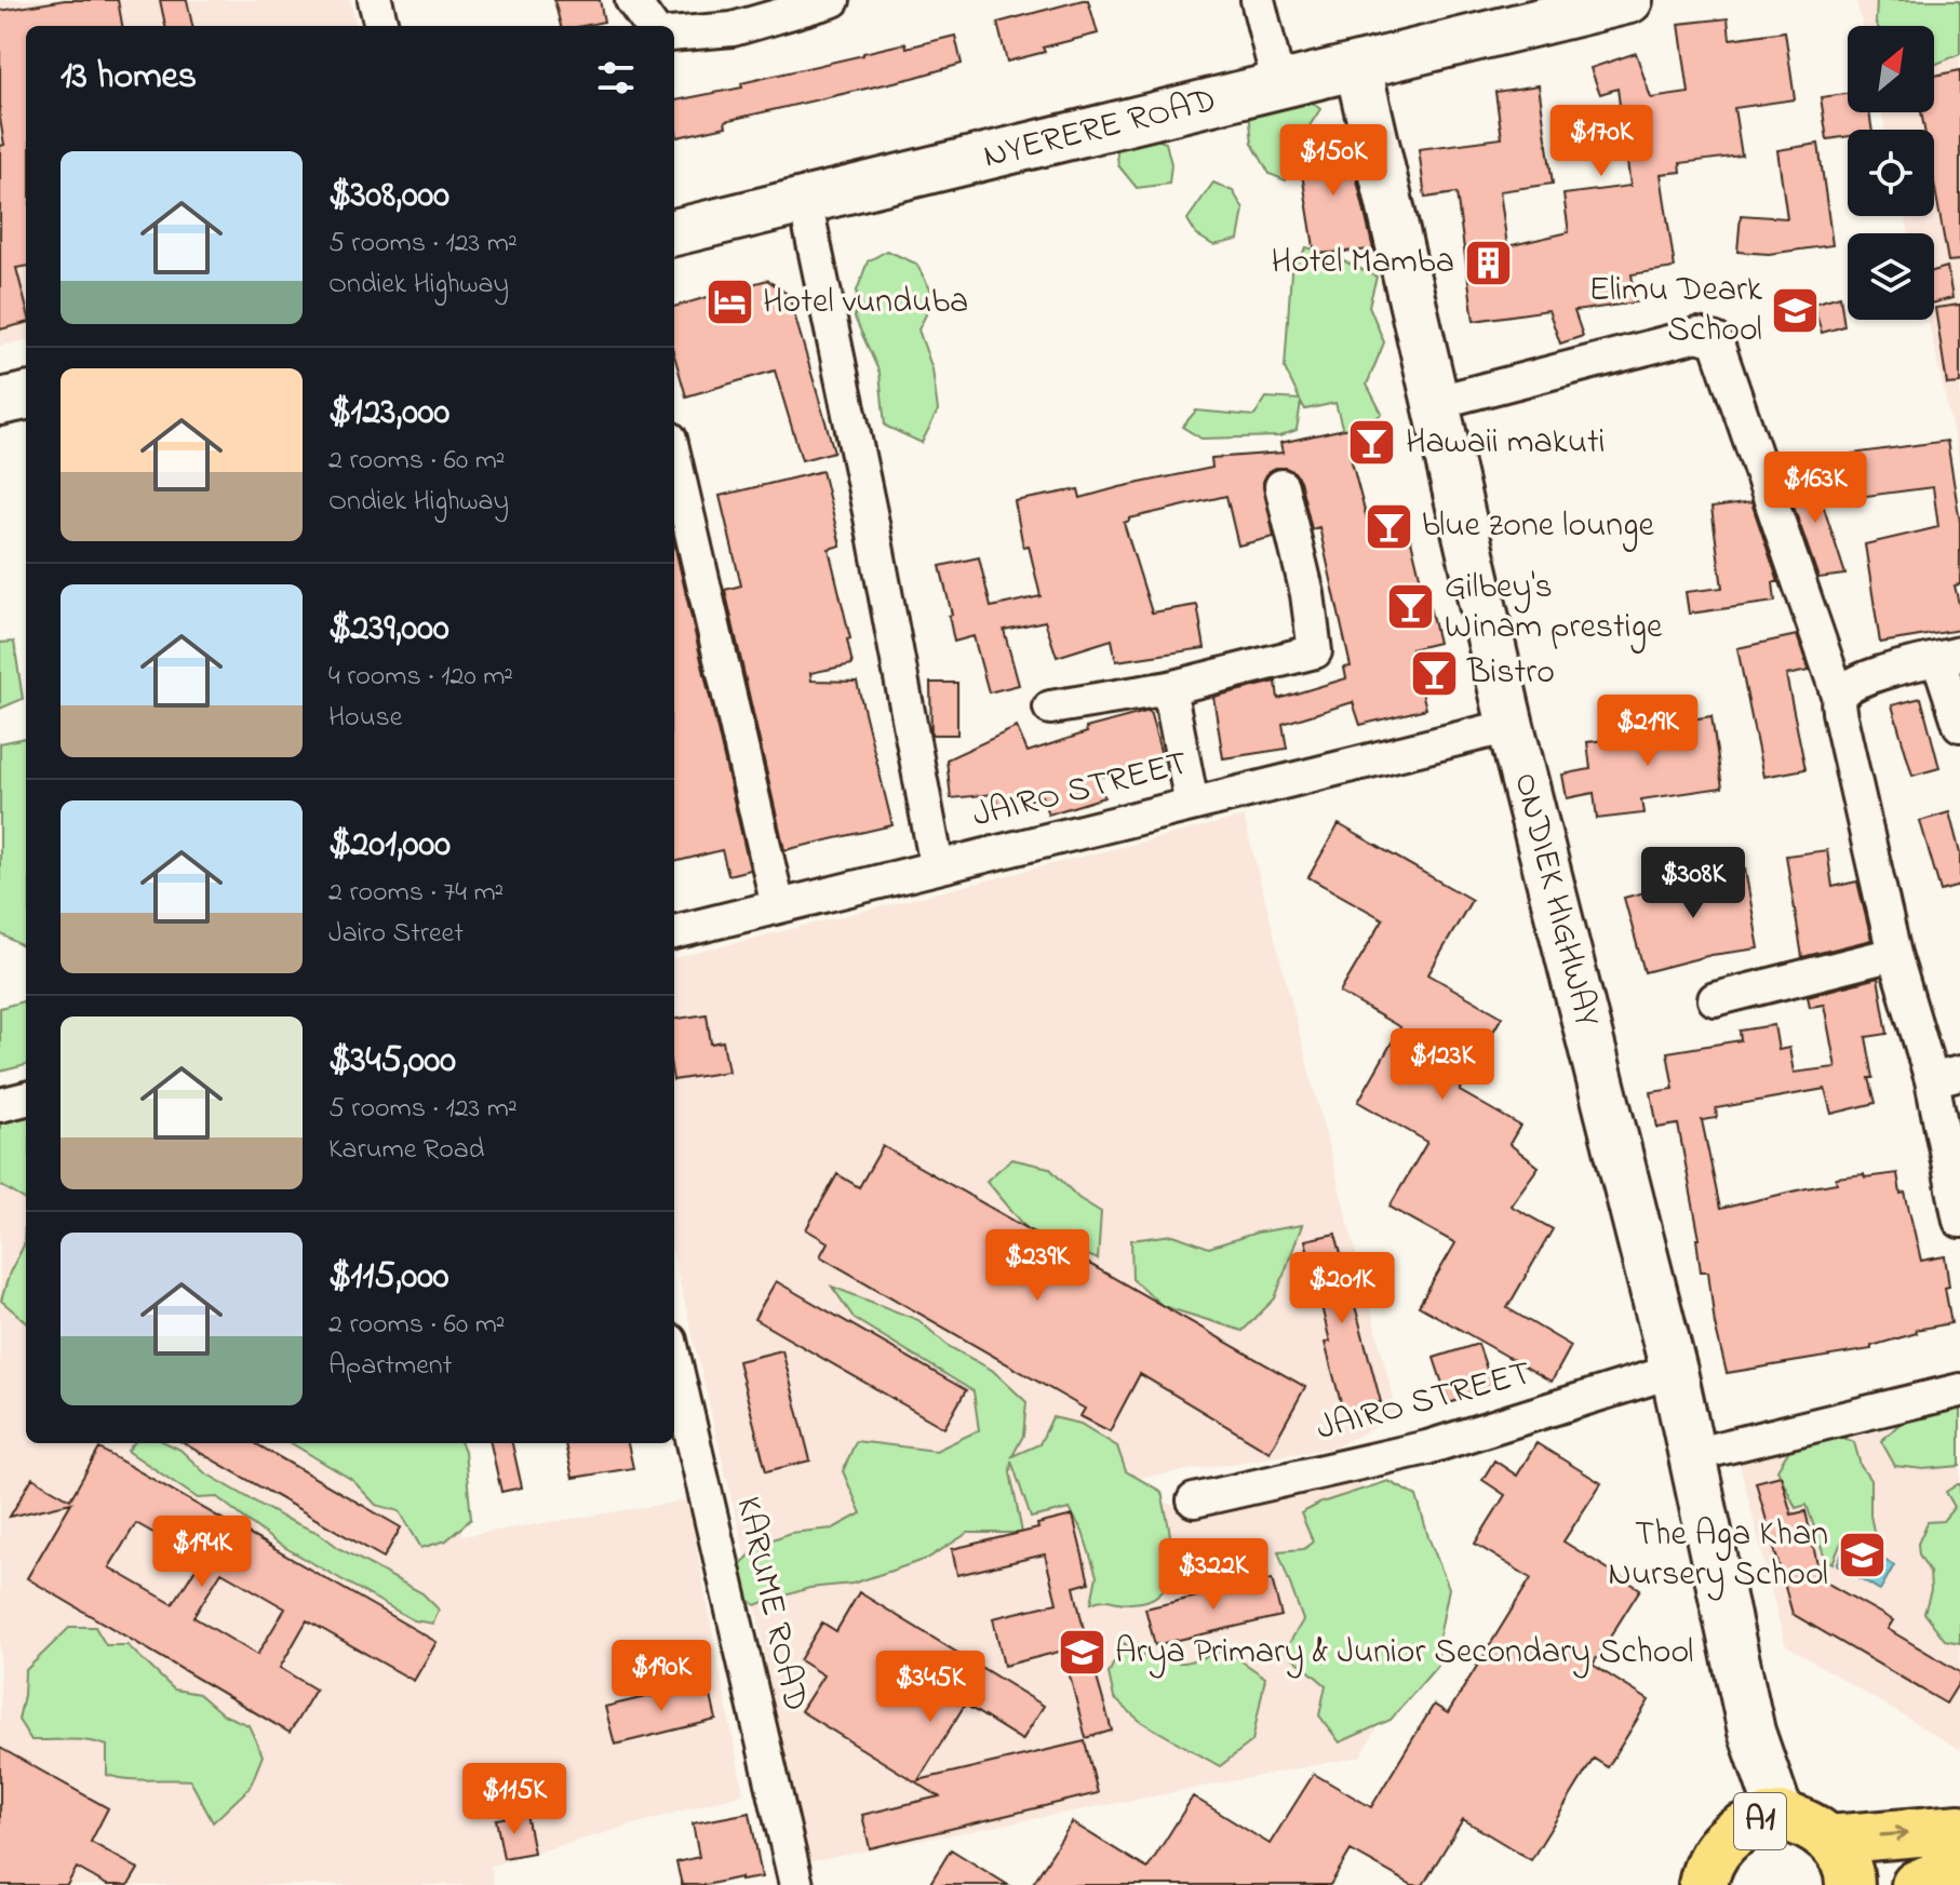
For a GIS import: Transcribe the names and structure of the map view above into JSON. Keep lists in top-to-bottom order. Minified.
{"streets":{"highway":["A1"],"main road":["NYERERE ROAD","ONDIEK HIGHWAY"],"street":["JAIRO STREET","KARUME ROAD"]},"crossings":[["NYERERE ROAD","ONDIEK HIGHWAY"],["JAIRO STREET","ONDIEK HIGHWAY"],["ONDIEK HIGHWAY","A1"]],"places":{"building":["Hotel Mamba"],"hotel":["Hotel vunduba"],"school or university":["Elimu Deark School","The Aga Khan Nursery School","Arya Primary & Junior Secondary School"],"bar":["Hawaii makuti","blue zone lounge","Gilbey's Winam prestige","Bistro"]},"north":"top right","page":{"heading":"13 homes","price":["$170K","$150K","$163K","$219K","$308K","$123K","$239K","$201K","$194K","$322K","$190K","$345K","$115K"],"list":[{"name":"$308,000","note":"5 rooms · 123 m² · Ondiek Highway"},{"name":"$123,000","note":"2 rooms · 60 m² · Ondiek Highway"},{"name":"$239,000","note":"4 rooms · 120 m² · House"},{"name":"$201,000","note":"2 rooms · 74 m² · Jairo Street"},{"name":"$345,000","note":"5 rooms · 123 m² · Karume Road"},{"name":"$115,000","note":"2 rooms · 60 m² · Apartment"}]}}
